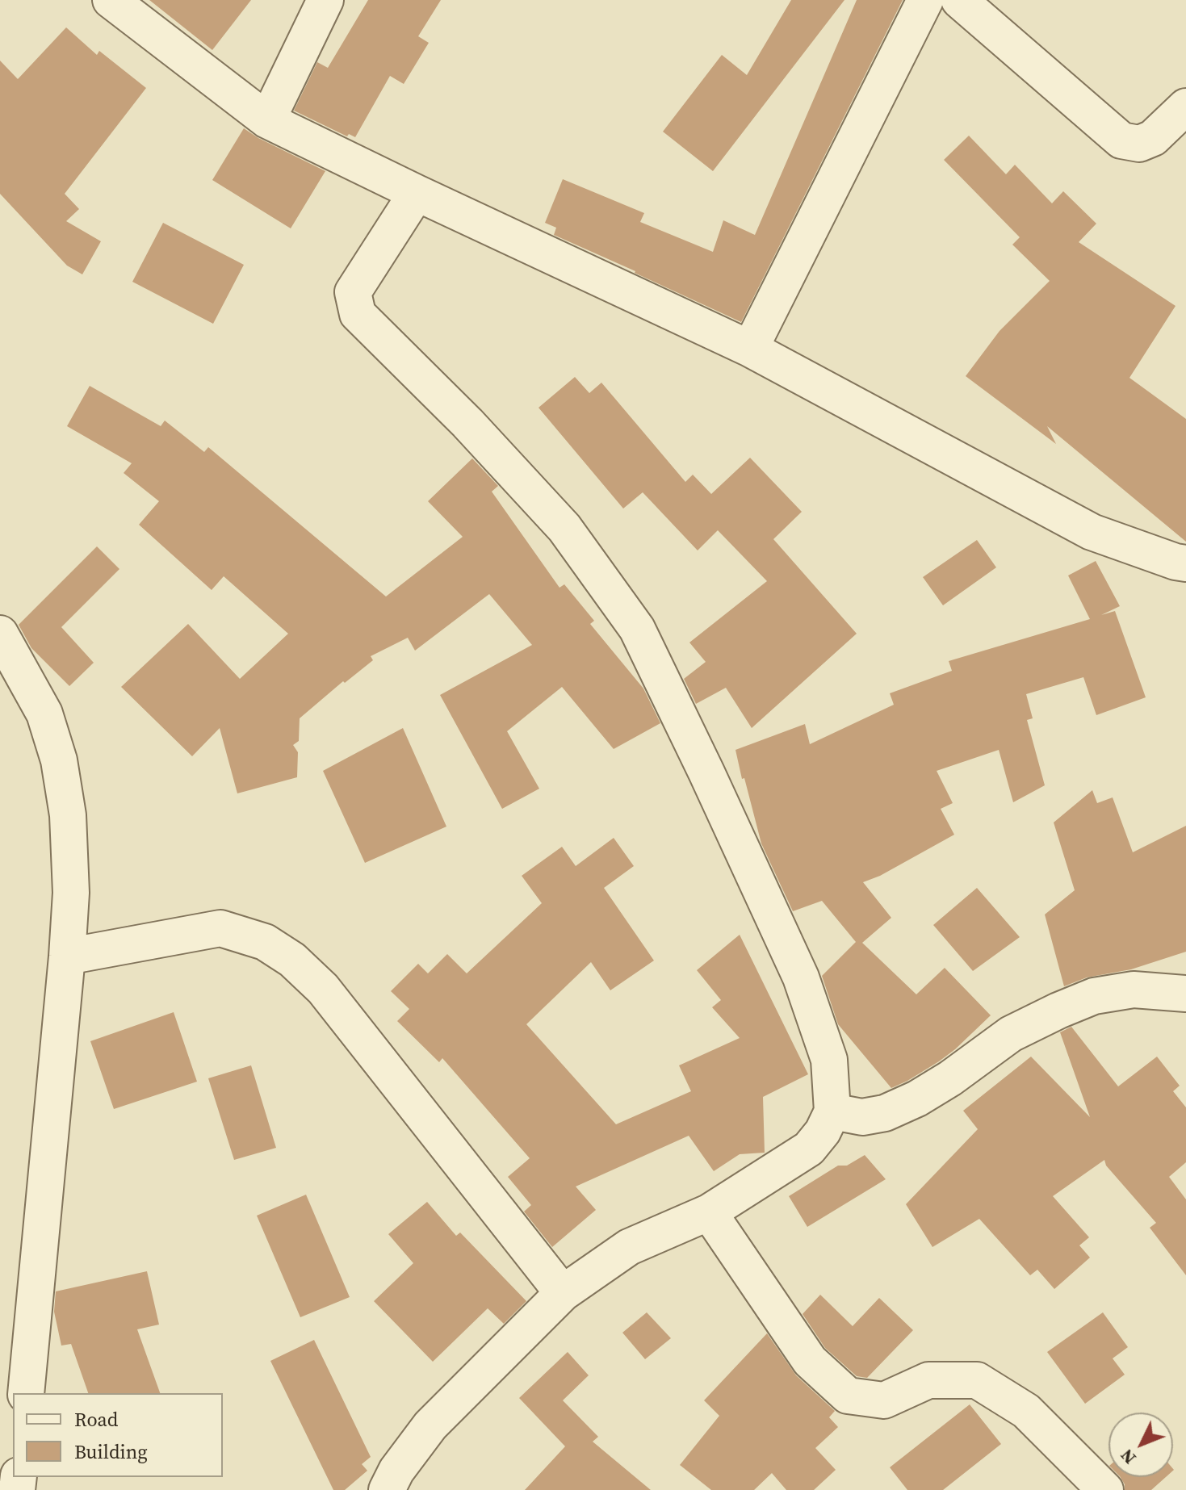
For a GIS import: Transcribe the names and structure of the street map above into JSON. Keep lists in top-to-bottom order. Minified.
{"legend":["Road","Building"],"north":"bottom left"}
